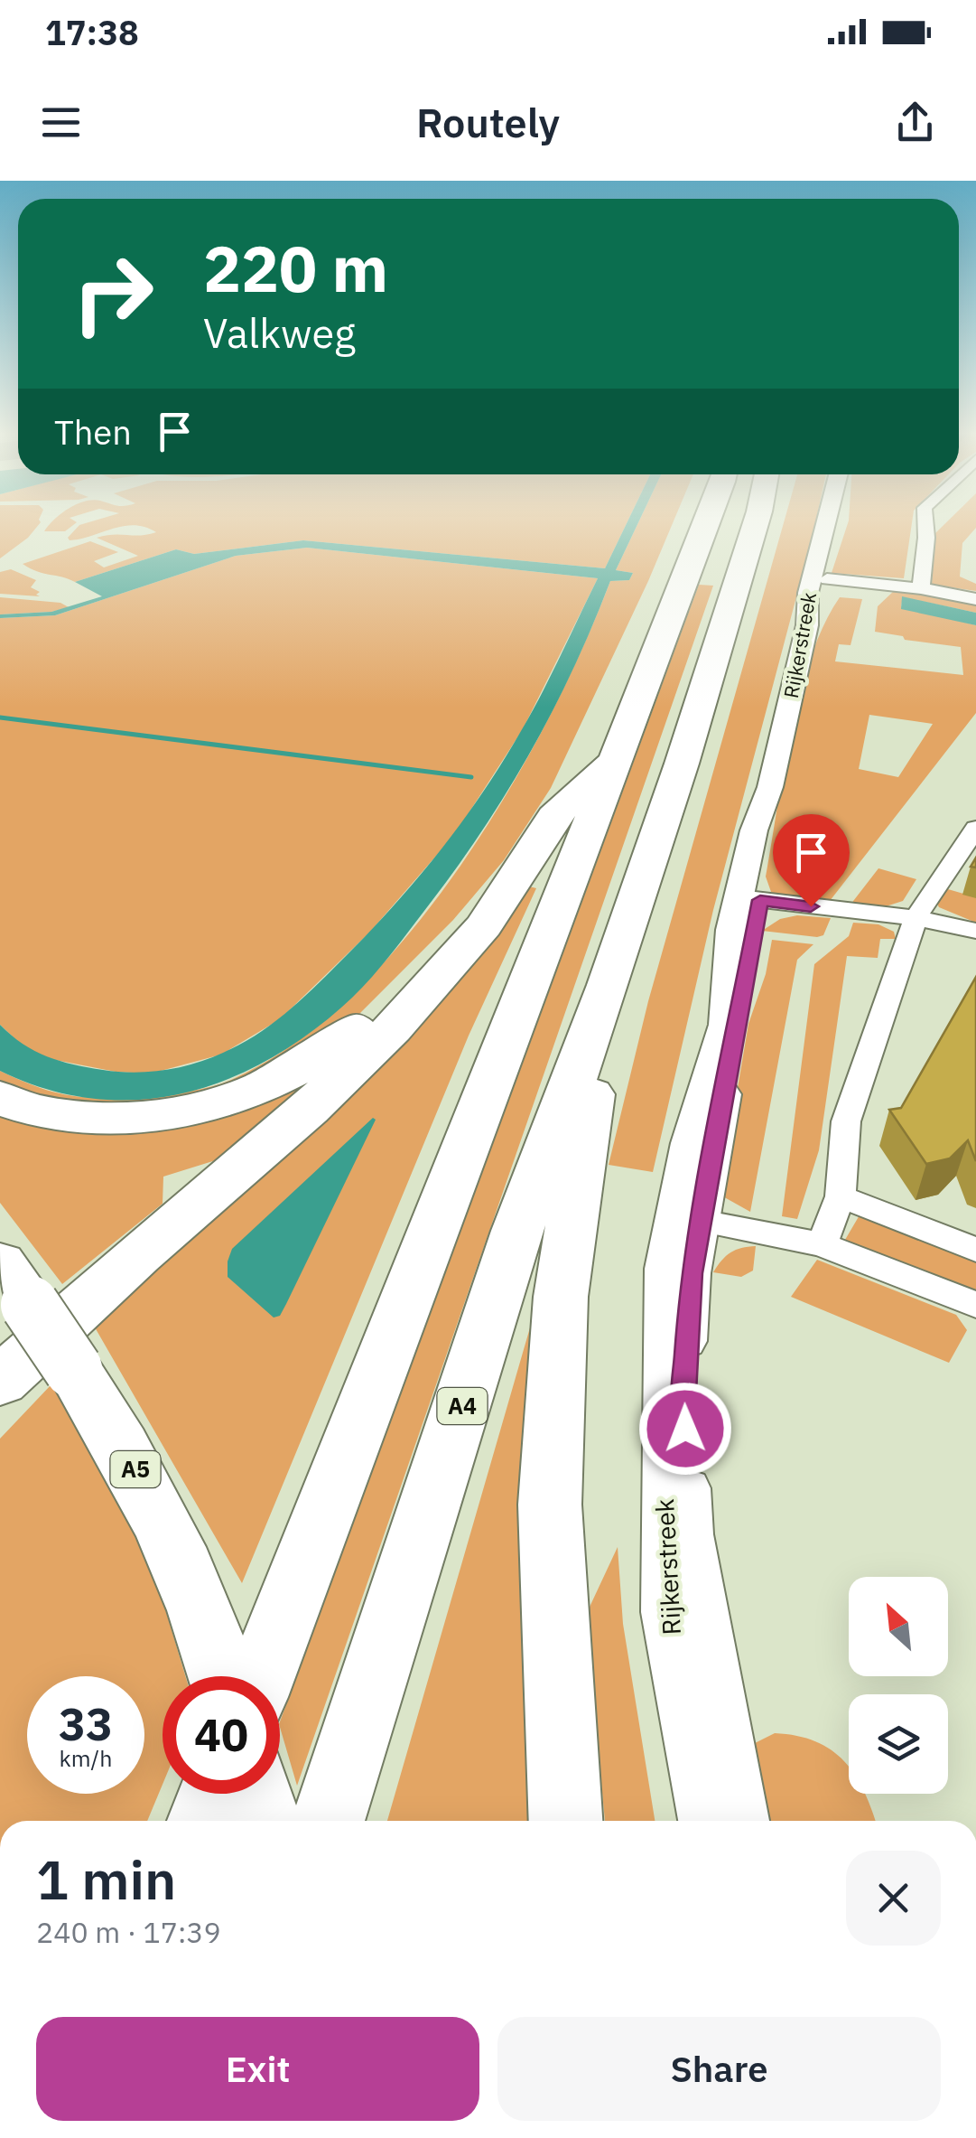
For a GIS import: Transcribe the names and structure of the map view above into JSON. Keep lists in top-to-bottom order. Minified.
{"streets":{"highway":["A4","A5"],"street":["Rijkerstreek"]},"north":"top left","page":{"status":"17:38","header":"Routely","turn":["220 m","Valkweg"],"then":"Then","speed":"33 km/h","limit":"40","heading":["1 min","240 m · 17:39"],"buttons":["Exit","Share"]}}
